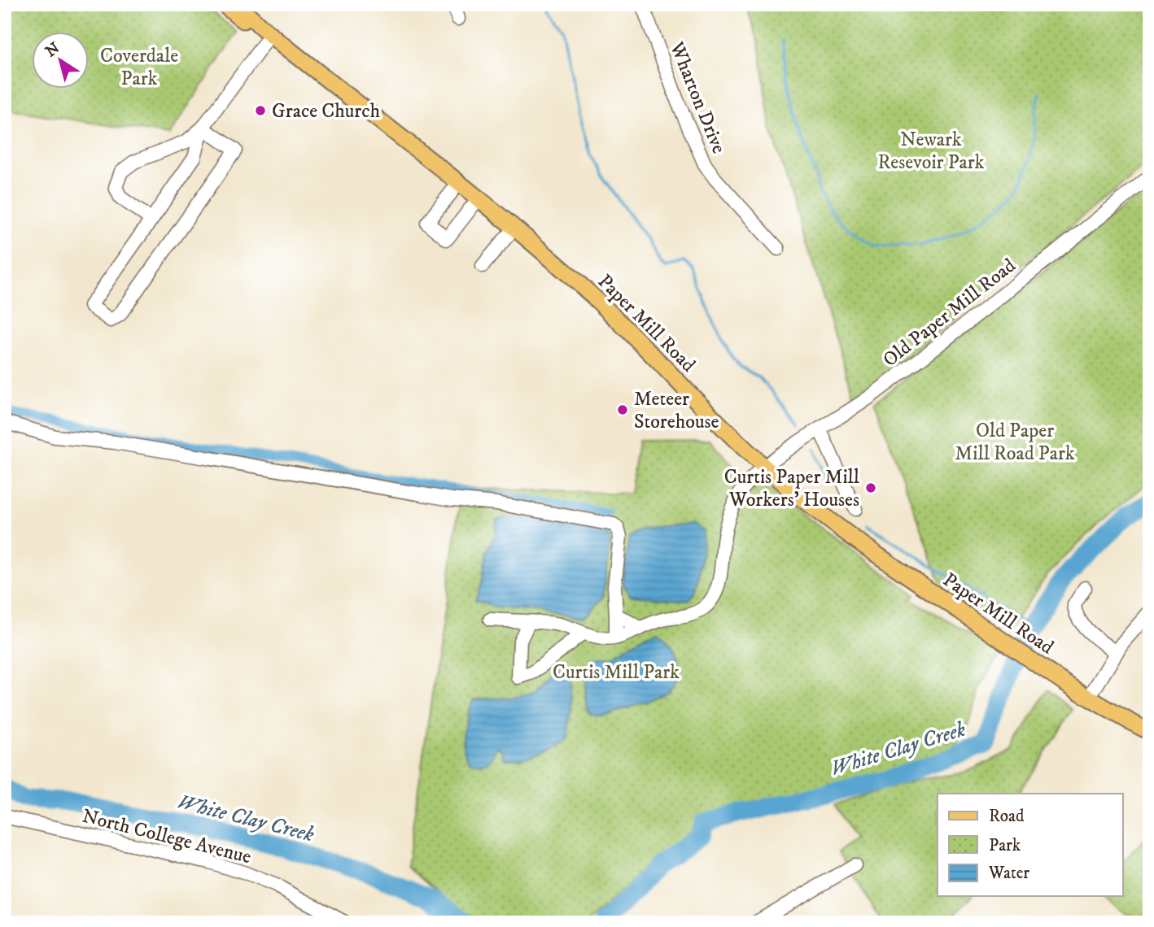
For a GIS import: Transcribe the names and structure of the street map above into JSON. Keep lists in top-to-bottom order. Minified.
{"streets":{"main road":["Paper Mill Road"],"street":["Wharton Drive","Old Paper Mill Road","North College Avenue"]},"crossings":[["Old Paper Mill Road","Paper Mill Road"]],"water":["White Clay Creek"],"parks":["Coverdale Park","Newark Resevoir Park","Old Paper Mill Road Park","Curtis Mill Park"],"places":["Grace Church","Meteer Storehouse","Curtis Paper Mill Workers' Houses"],"legend":["Road","Park","Water"],"north":"top left"}
